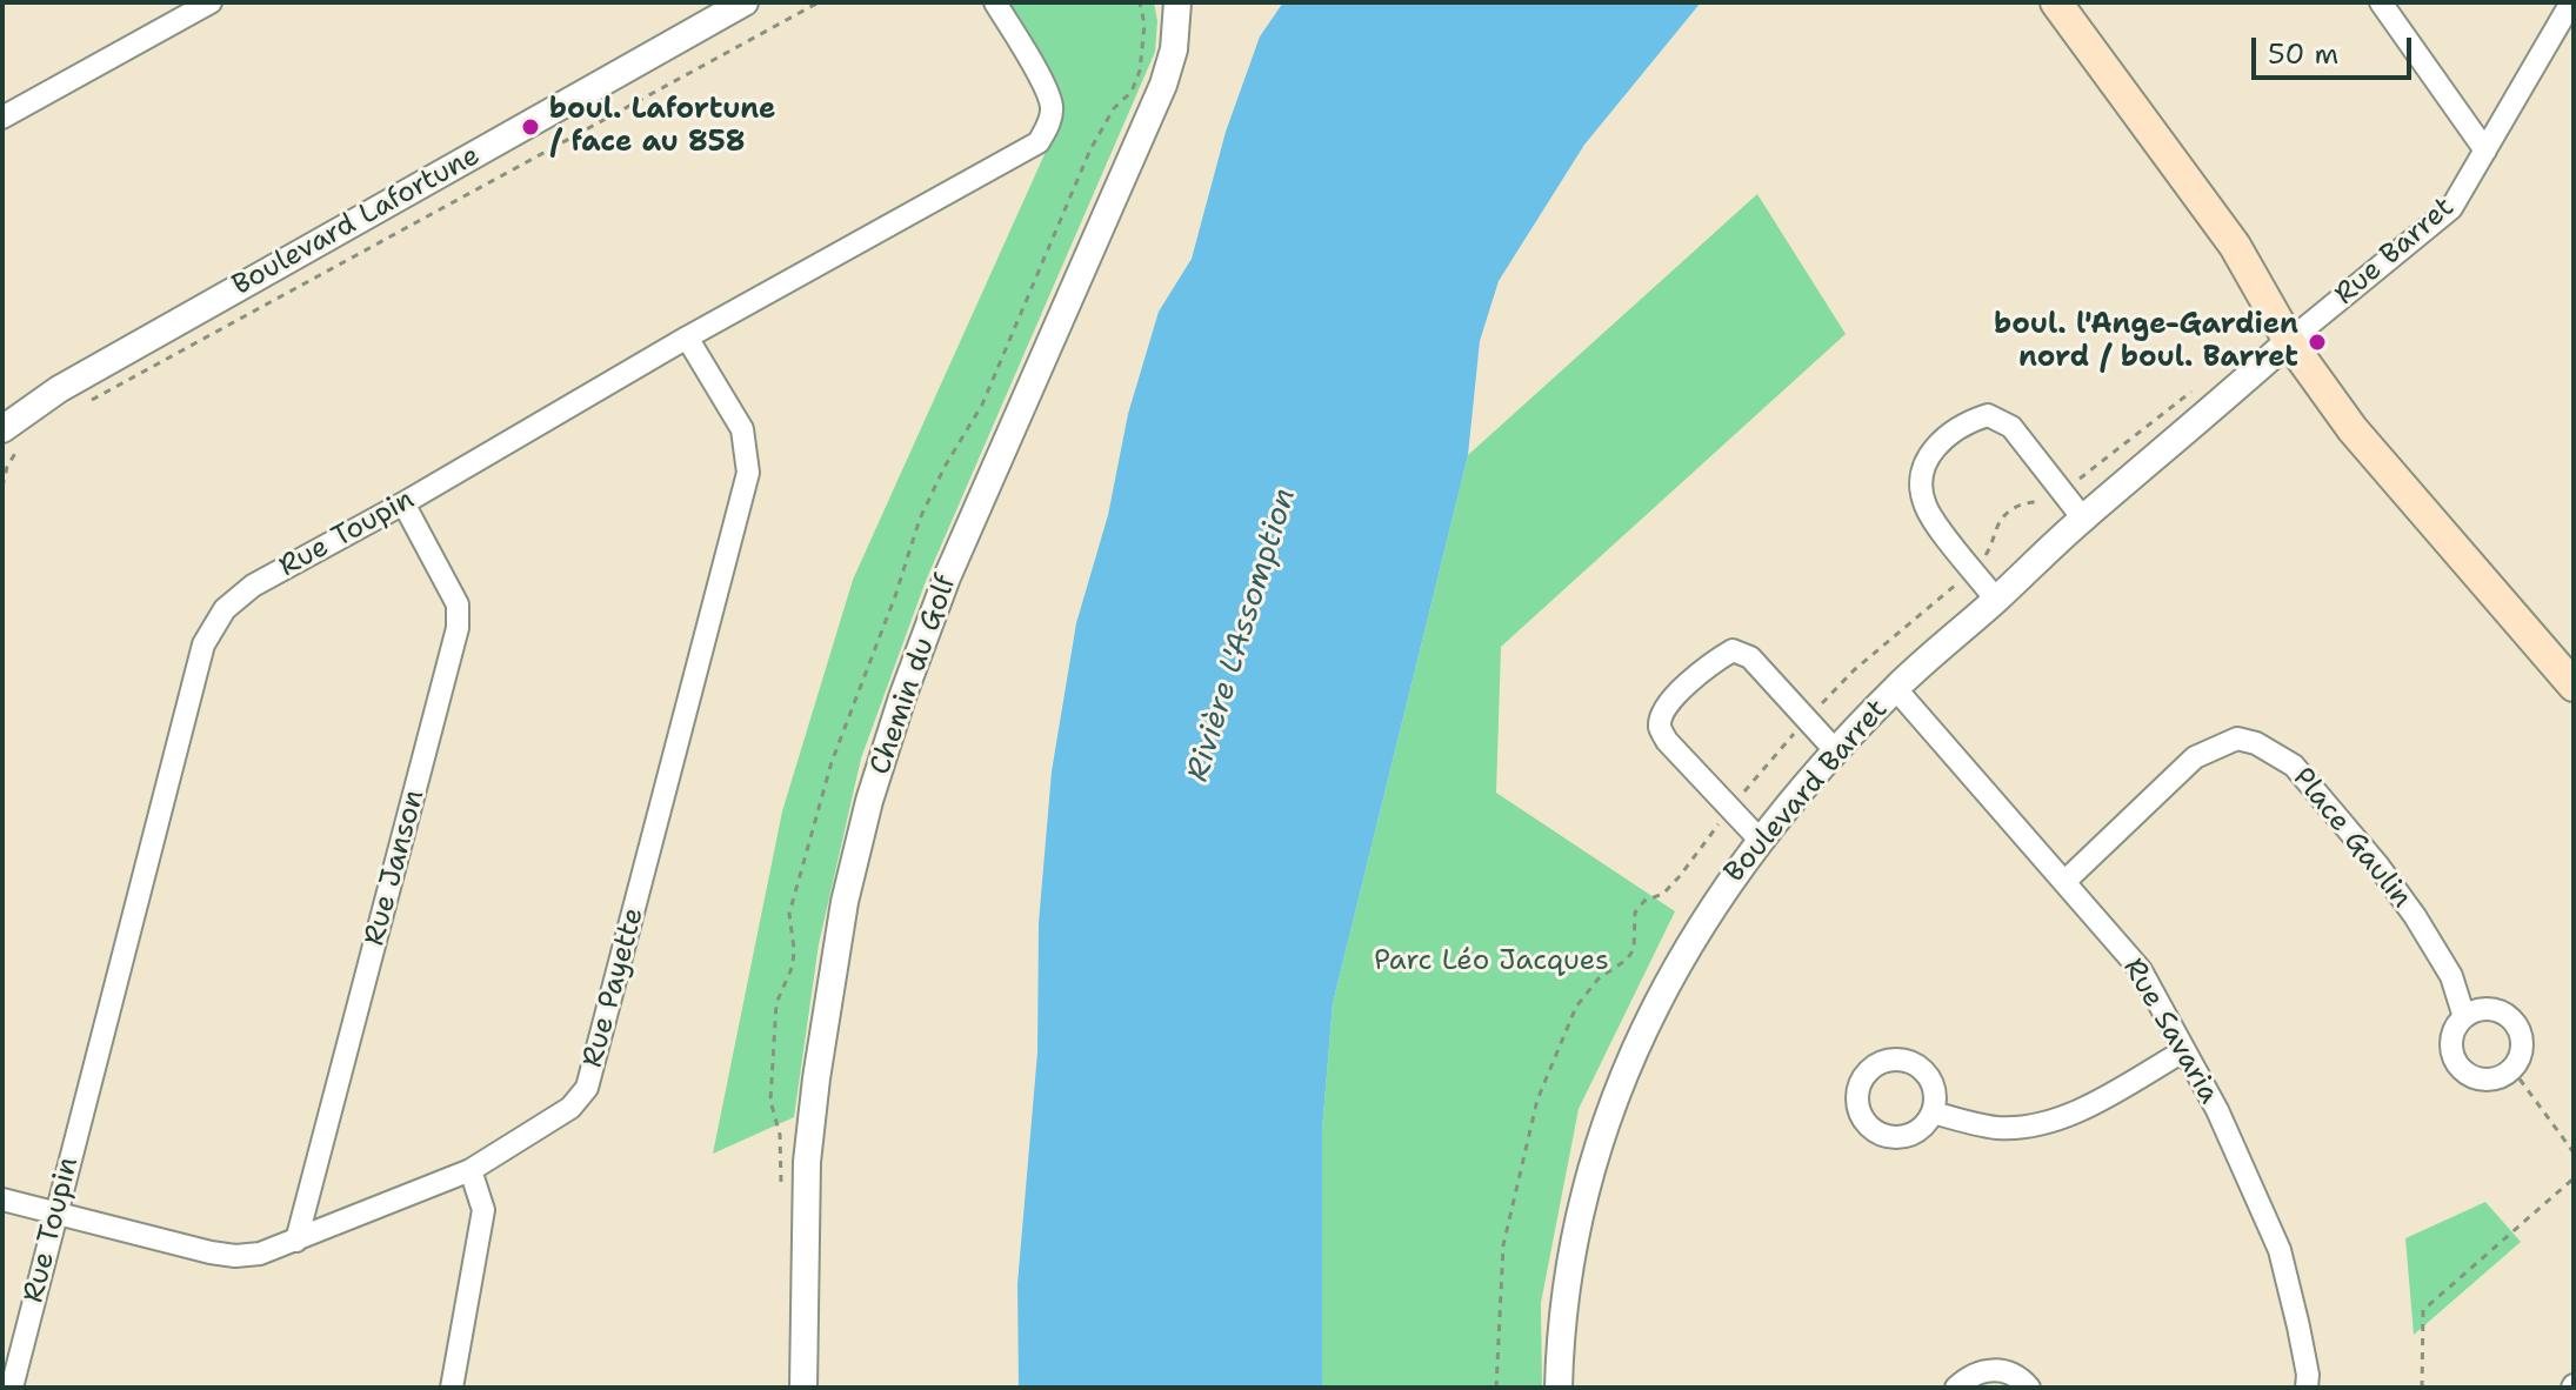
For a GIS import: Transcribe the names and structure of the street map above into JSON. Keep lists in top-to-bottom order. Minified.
{"streets":{"street":["Boulevard Lafortune","Rue Barret","Rue Toupin","Chemin du Golf","Boulevard Barret","Place Gaulin","Rue Janson","Rue Payette","Rue Savaria"]},"crossings":[["Rue Barret","Boulevard Barret"],["Rue Toupin","Rue Janson"],["Rue Toupin","Rue Payette"],["Boulevard Barret","Rue Savaria"],["Place Gaulin","Rue Savaria"],["Rue Janson","Rue Payette"]],"water":["Rivière L'Assomption"],"parks":["Parc Léo Jacques"],"places":["boul. Lafortune / face au 858","boul. l'Ange-Gardien nord / boul. Barret"],"scale_bar":"50 m"}
